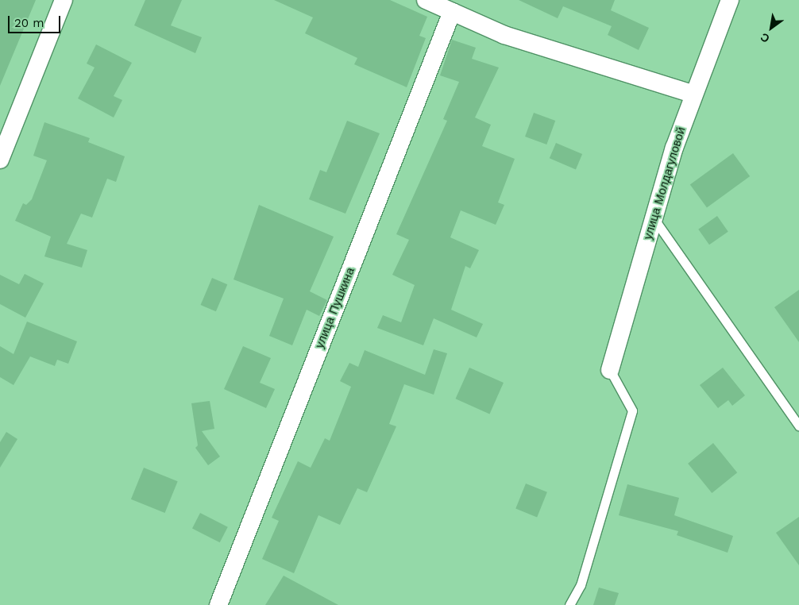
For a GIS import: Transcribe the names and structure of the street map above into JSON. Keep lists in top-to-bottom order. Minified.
{"streets":{"street":["улица Молдагуловой","улица Пушкина"]},"scale_bar":"20 m","north":"bottom left"}
